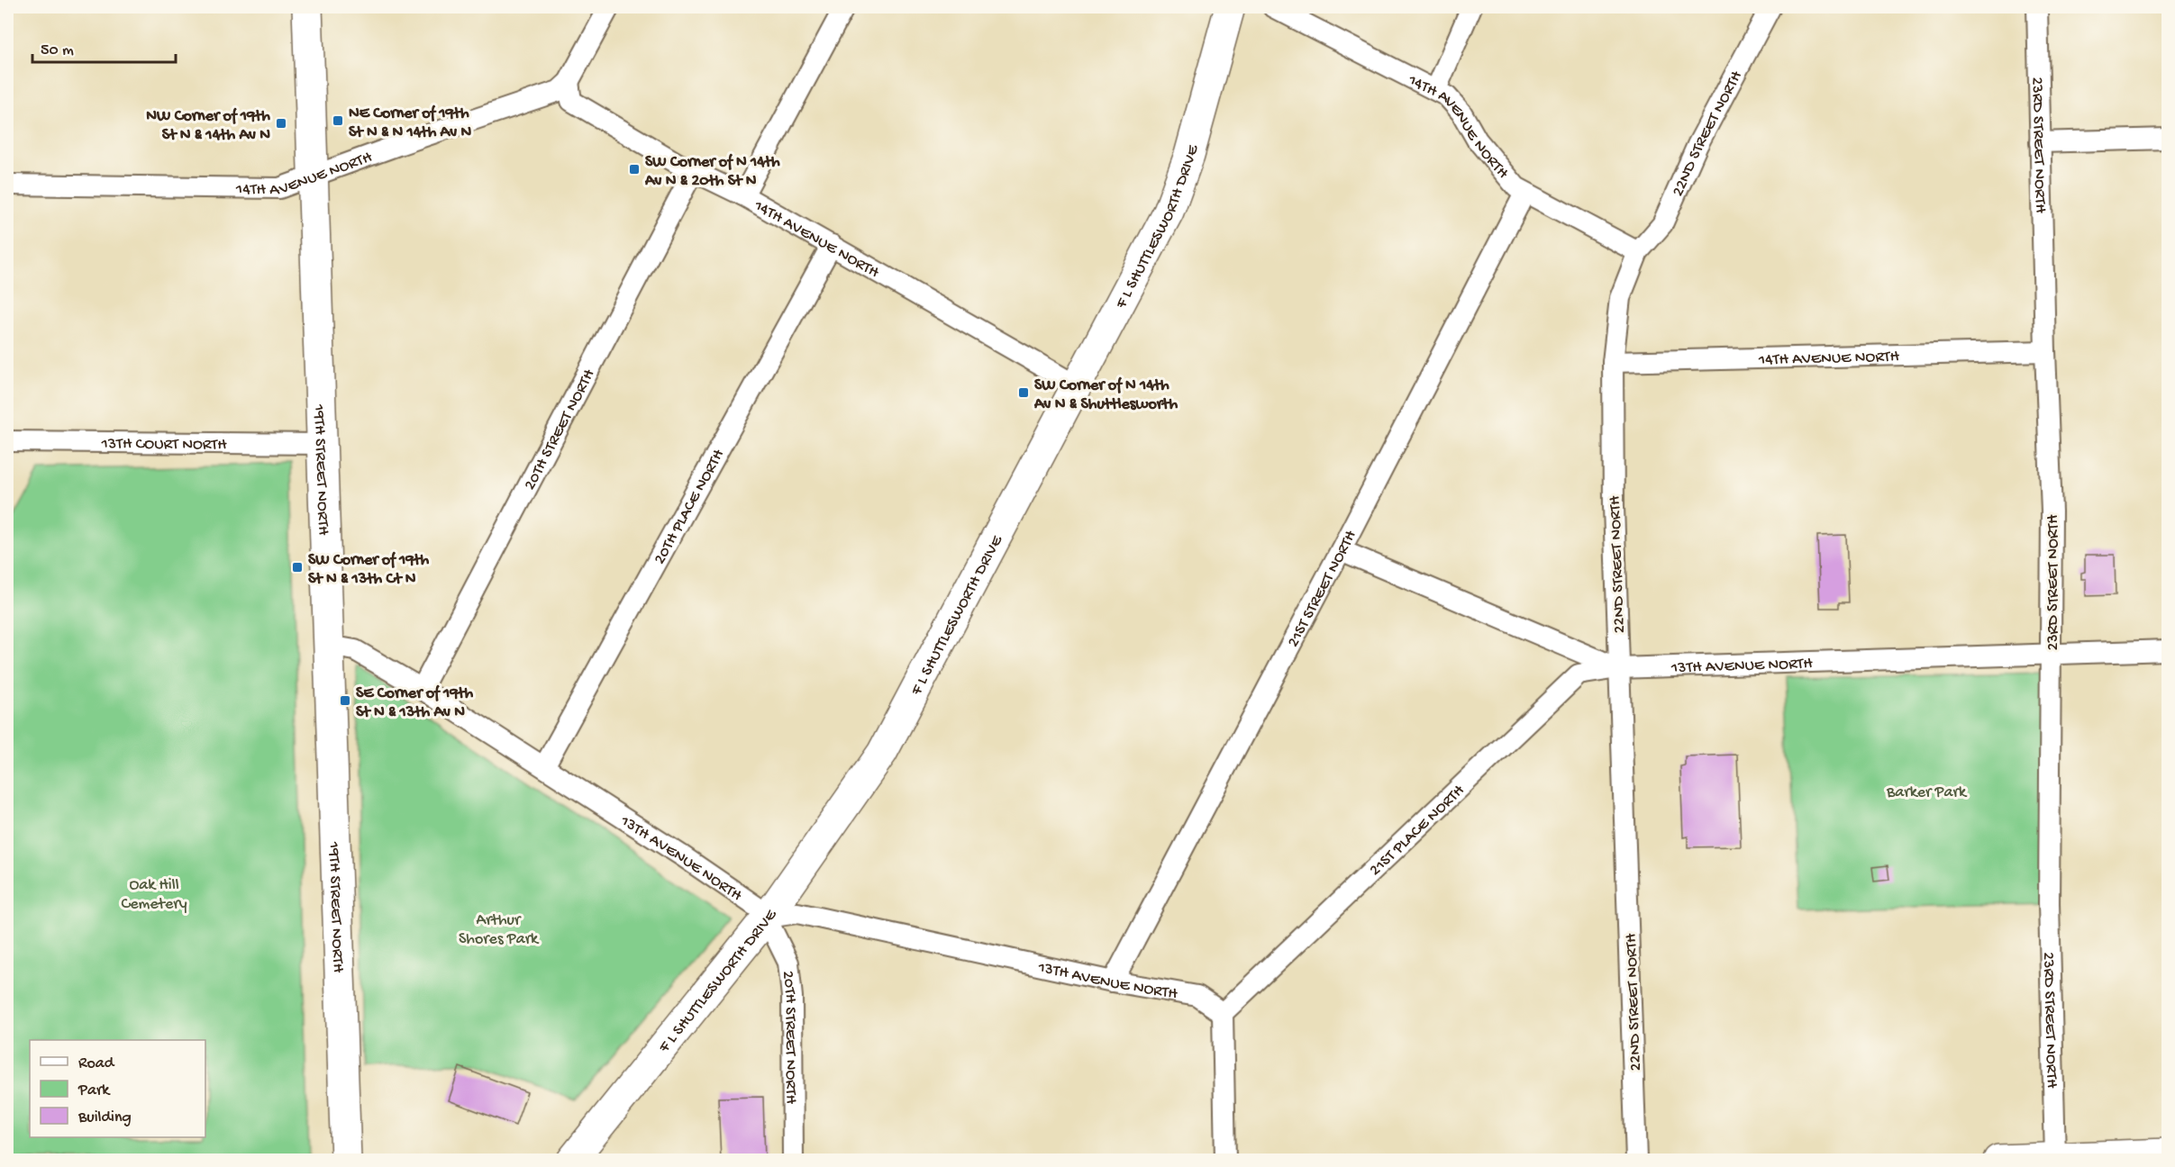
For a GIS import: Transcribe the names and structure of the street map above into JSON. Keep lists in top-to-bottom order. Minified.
{"streets":{"main road":["F L SHUTTLESWORTH DRIVE","19TH STREET NORTH"],"street":["14TH AVENUE NORTH","22ND STREET NORTH","23RD STREET NORTH","20TH STREET NORTH","13TH COURT NORTH","20TH PLACE NORTH","21ST STREET NORTH","13TH AVENUE NORTH","21ST PLACE NORTH"]},"crossings":[["14TH AVENUE NORTH","22ND STREET NORTH"],["14TH AVENUE NORTH","23RD STREET NORTH"],["14TH AVENUE NORTH","F L SHUTTLESWORTH DRIVE"],["14TH AVENUE NORTH","20TH STREET NORTH"],["14TH AVENUE NORTH","19TH STREET NORTH"],["14TH AVENUE NORTH","20TH PLACE NORTH"],["14TH AVENUE NORTH","21ST STREET NORTH"],["22ND STREET NORTH","13TH AVENUE NORTH"],["22ND STREET NORTH","21ST PLACE NORTH"],["23RD STREET NORTH","13TH AVENUE NORTH"],["F L SHUTTLESWORTH DRIVE","20TH STREET NORTH"],["F L SHUTTLESWORTH DRIVE","13TH AVENUE NORTH"],["20TH STREET NORTH","13TH AVENUE NORTH"],["13TH COURT NORTH","19TH STREET NORTH"],["19TH STREET NORTH","13TH AVENUE NORTH"],["20TH PLACE NORTH","13TH AVENUE NORTH"],["21ST STREET NORTH","13TH AVENUE NORTH"],["13TH AVENUE NORTH","21ST PLACE NORTH"]],"parks":["Barker Park","Oak Hill Cemetery","Arthur Shores Park"],"places":{"transit":["NE Corner of 19th St N & N 14th Av N","NW Corner of 19th St N & 14th Av N","SW Corner of N 14th Av N & 20th St N","SW Corner of N 14th Av N & Shuttlesworth","SW Corner of 19th St N & 13th Ct N","SE Corner of 19th St N & 13th Av N"]},"legend":["Road","Park","Building"],"scale_bar":"50 m"}
